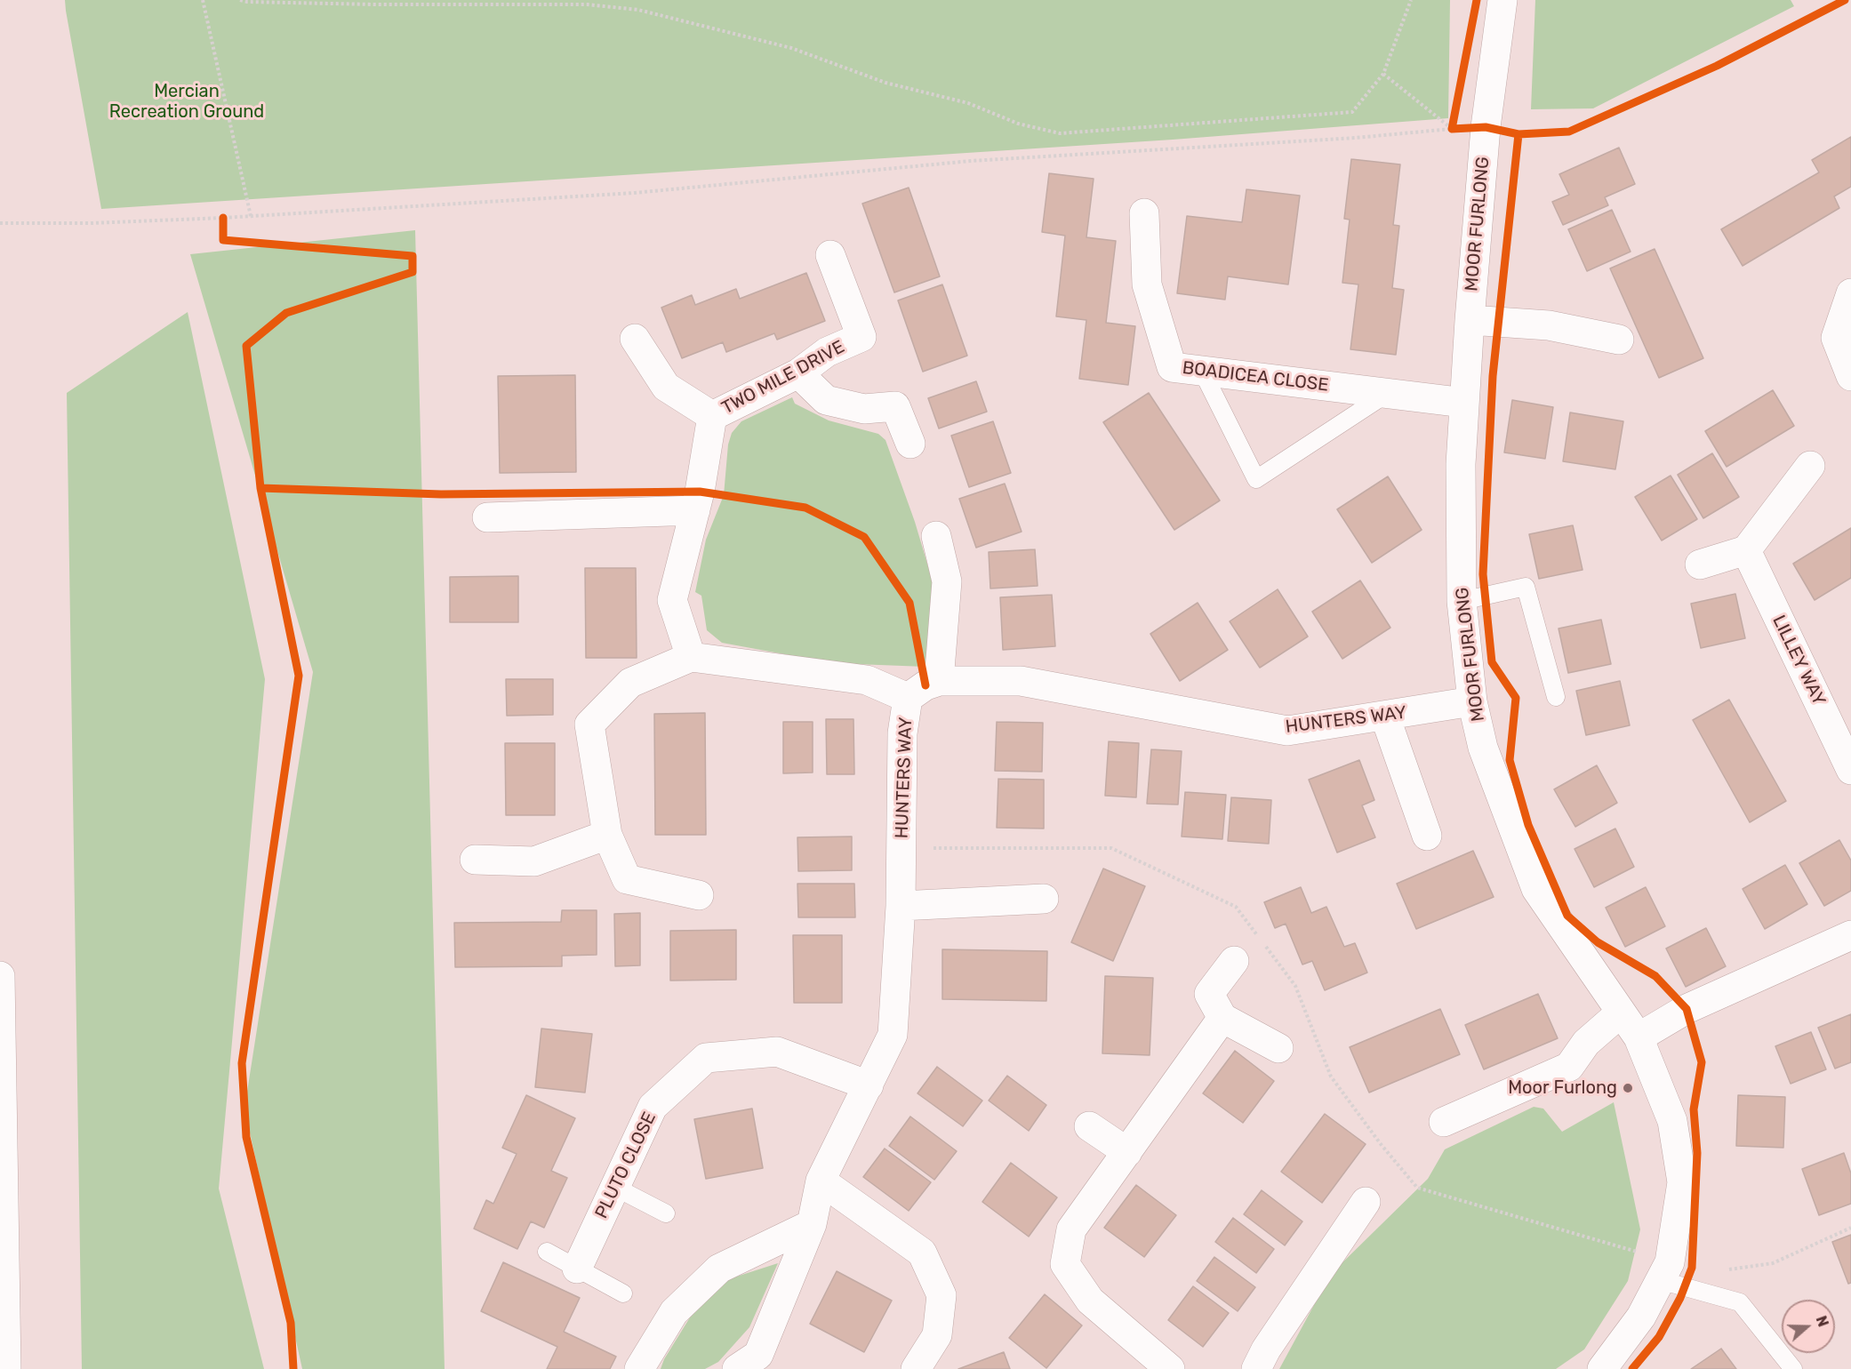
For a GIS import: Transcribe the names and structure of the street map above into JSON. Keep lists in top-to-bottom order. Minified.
{"streets":{"main road":["MOOR FURLONG","BOADICEA CLOSE","TWO MILE DRIVE","LILLEY WAY","HUNTERS WAY","PLUTO CLOSE"]},"crossings":[["MOOR FURLONG","BOADICEA CLOSE"],["MOOR FURLONG","HUNTERS WAY"],["HUNTERS WAY","PLUTO CLOSE"]],"parks":["Mercian Recreation Ground"],"places":["Moor Furlong"],"north":"right"}
